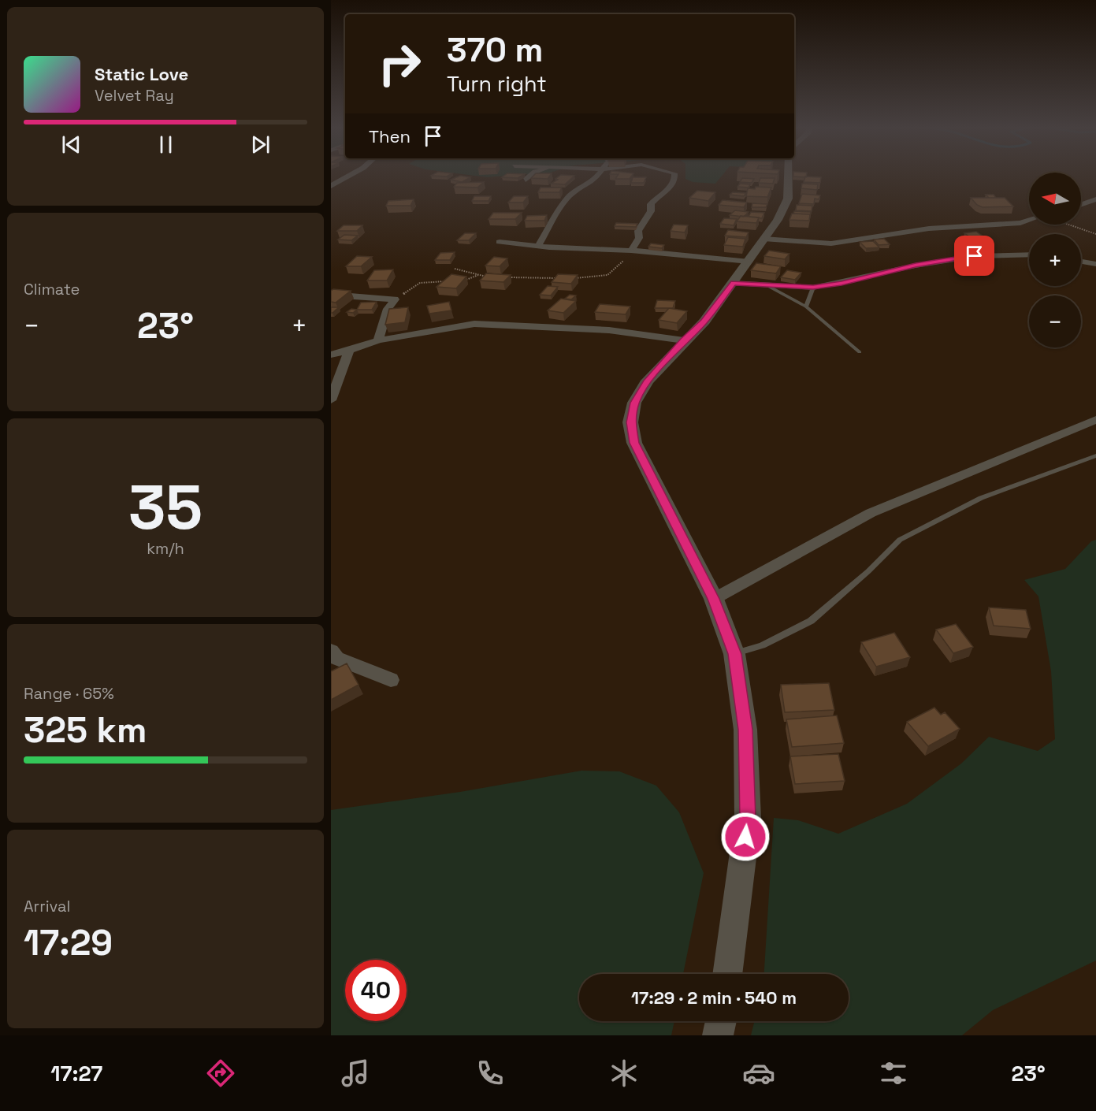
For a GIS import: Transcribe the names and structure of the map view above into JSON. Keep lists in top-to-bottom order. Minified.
{"north":"left","page":{"turn":["370 m","Turn right"],"song":["Static Love","Velvet Ray"],"then":"Then","map_buttons":["+","−"],"tile":["Climate",["35","km/h"],["Range · 65%","325 km"],["Arrival","17:29"]],"heat":["−","23°","+"],"limit":"40","trip":"17:29 · 2 min · 540 m","tabs":["17:27","23°"]}}
